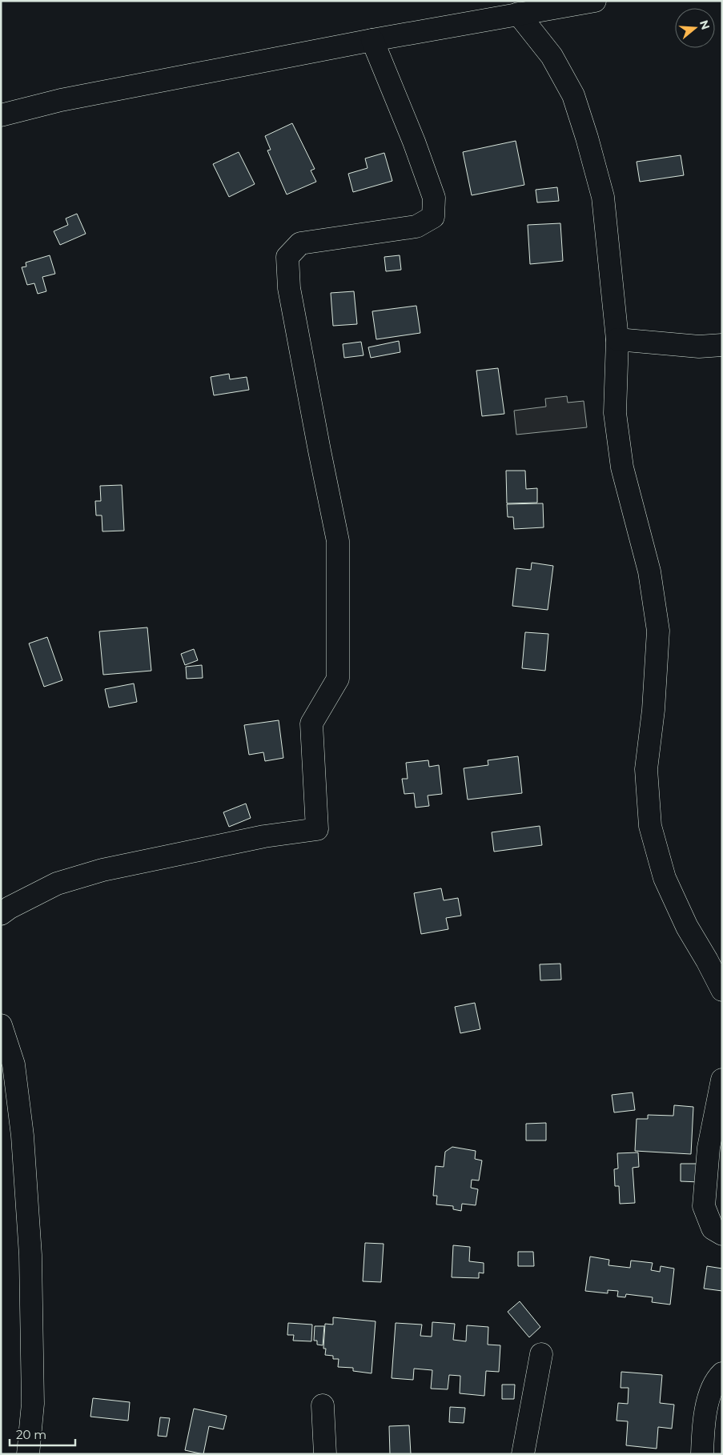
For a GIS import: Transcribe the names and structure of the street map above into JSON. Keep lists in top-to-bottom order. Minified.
{"scale_bar":"20 m","north":"right"}
